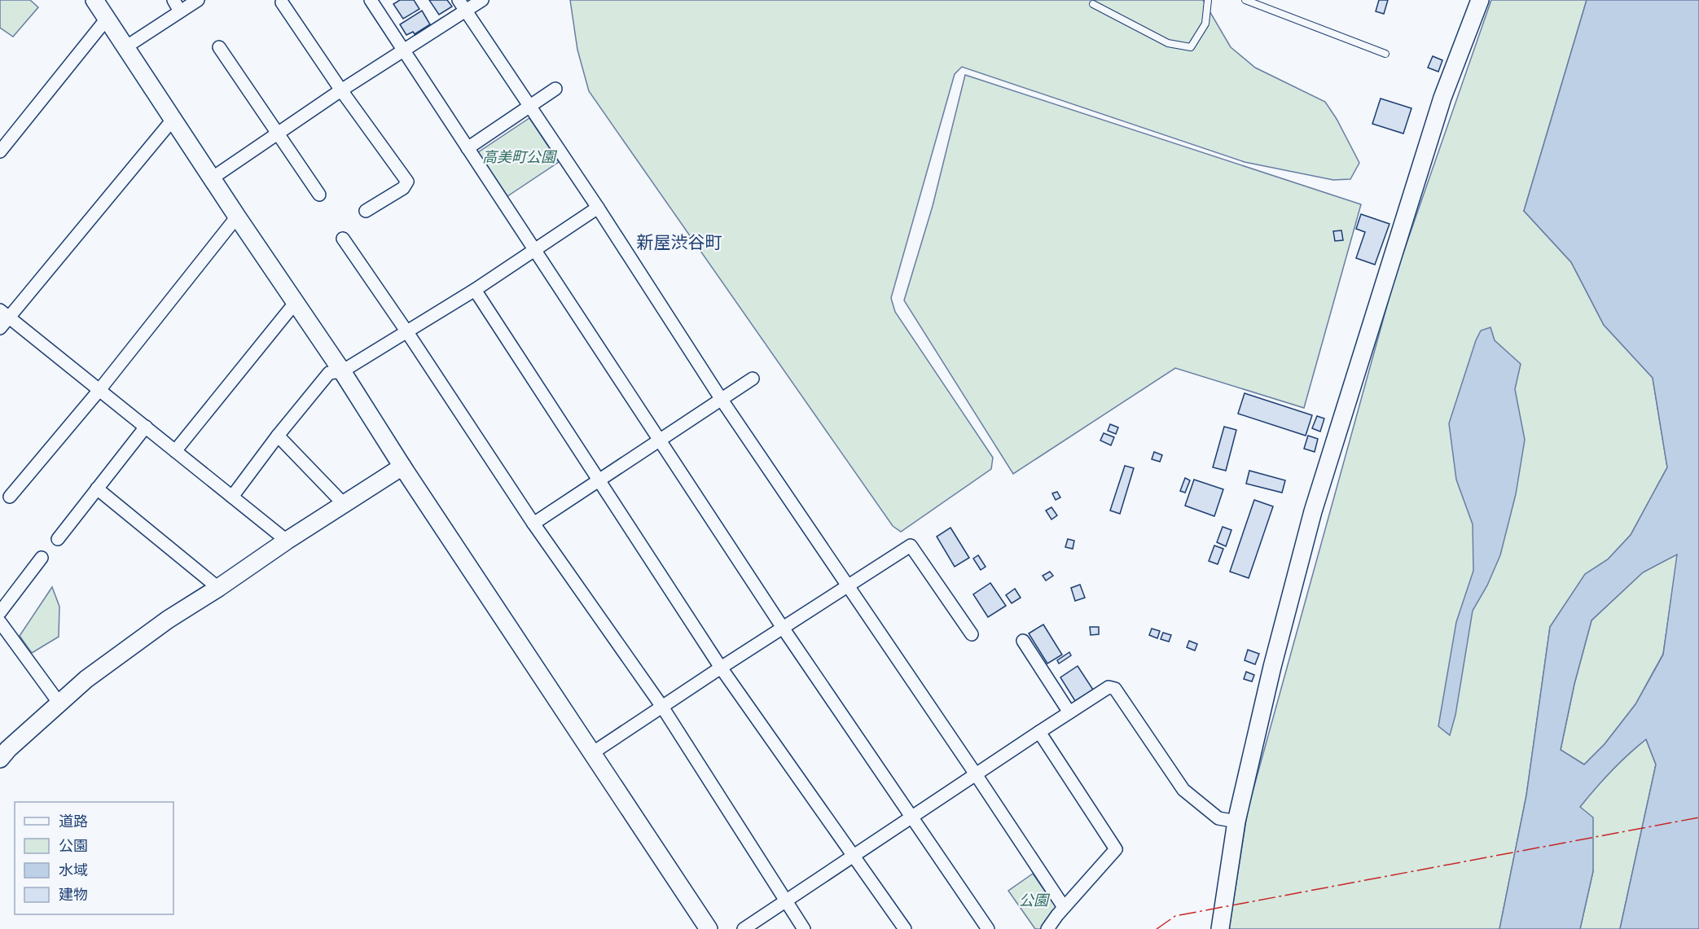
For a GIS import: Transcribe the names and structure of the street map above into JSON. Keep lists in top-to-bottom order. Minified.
{"districts":["新屋渋谷町"],"parks":["高美町公園","公園"],"legend":["道路","公園","水域","建物"]}
